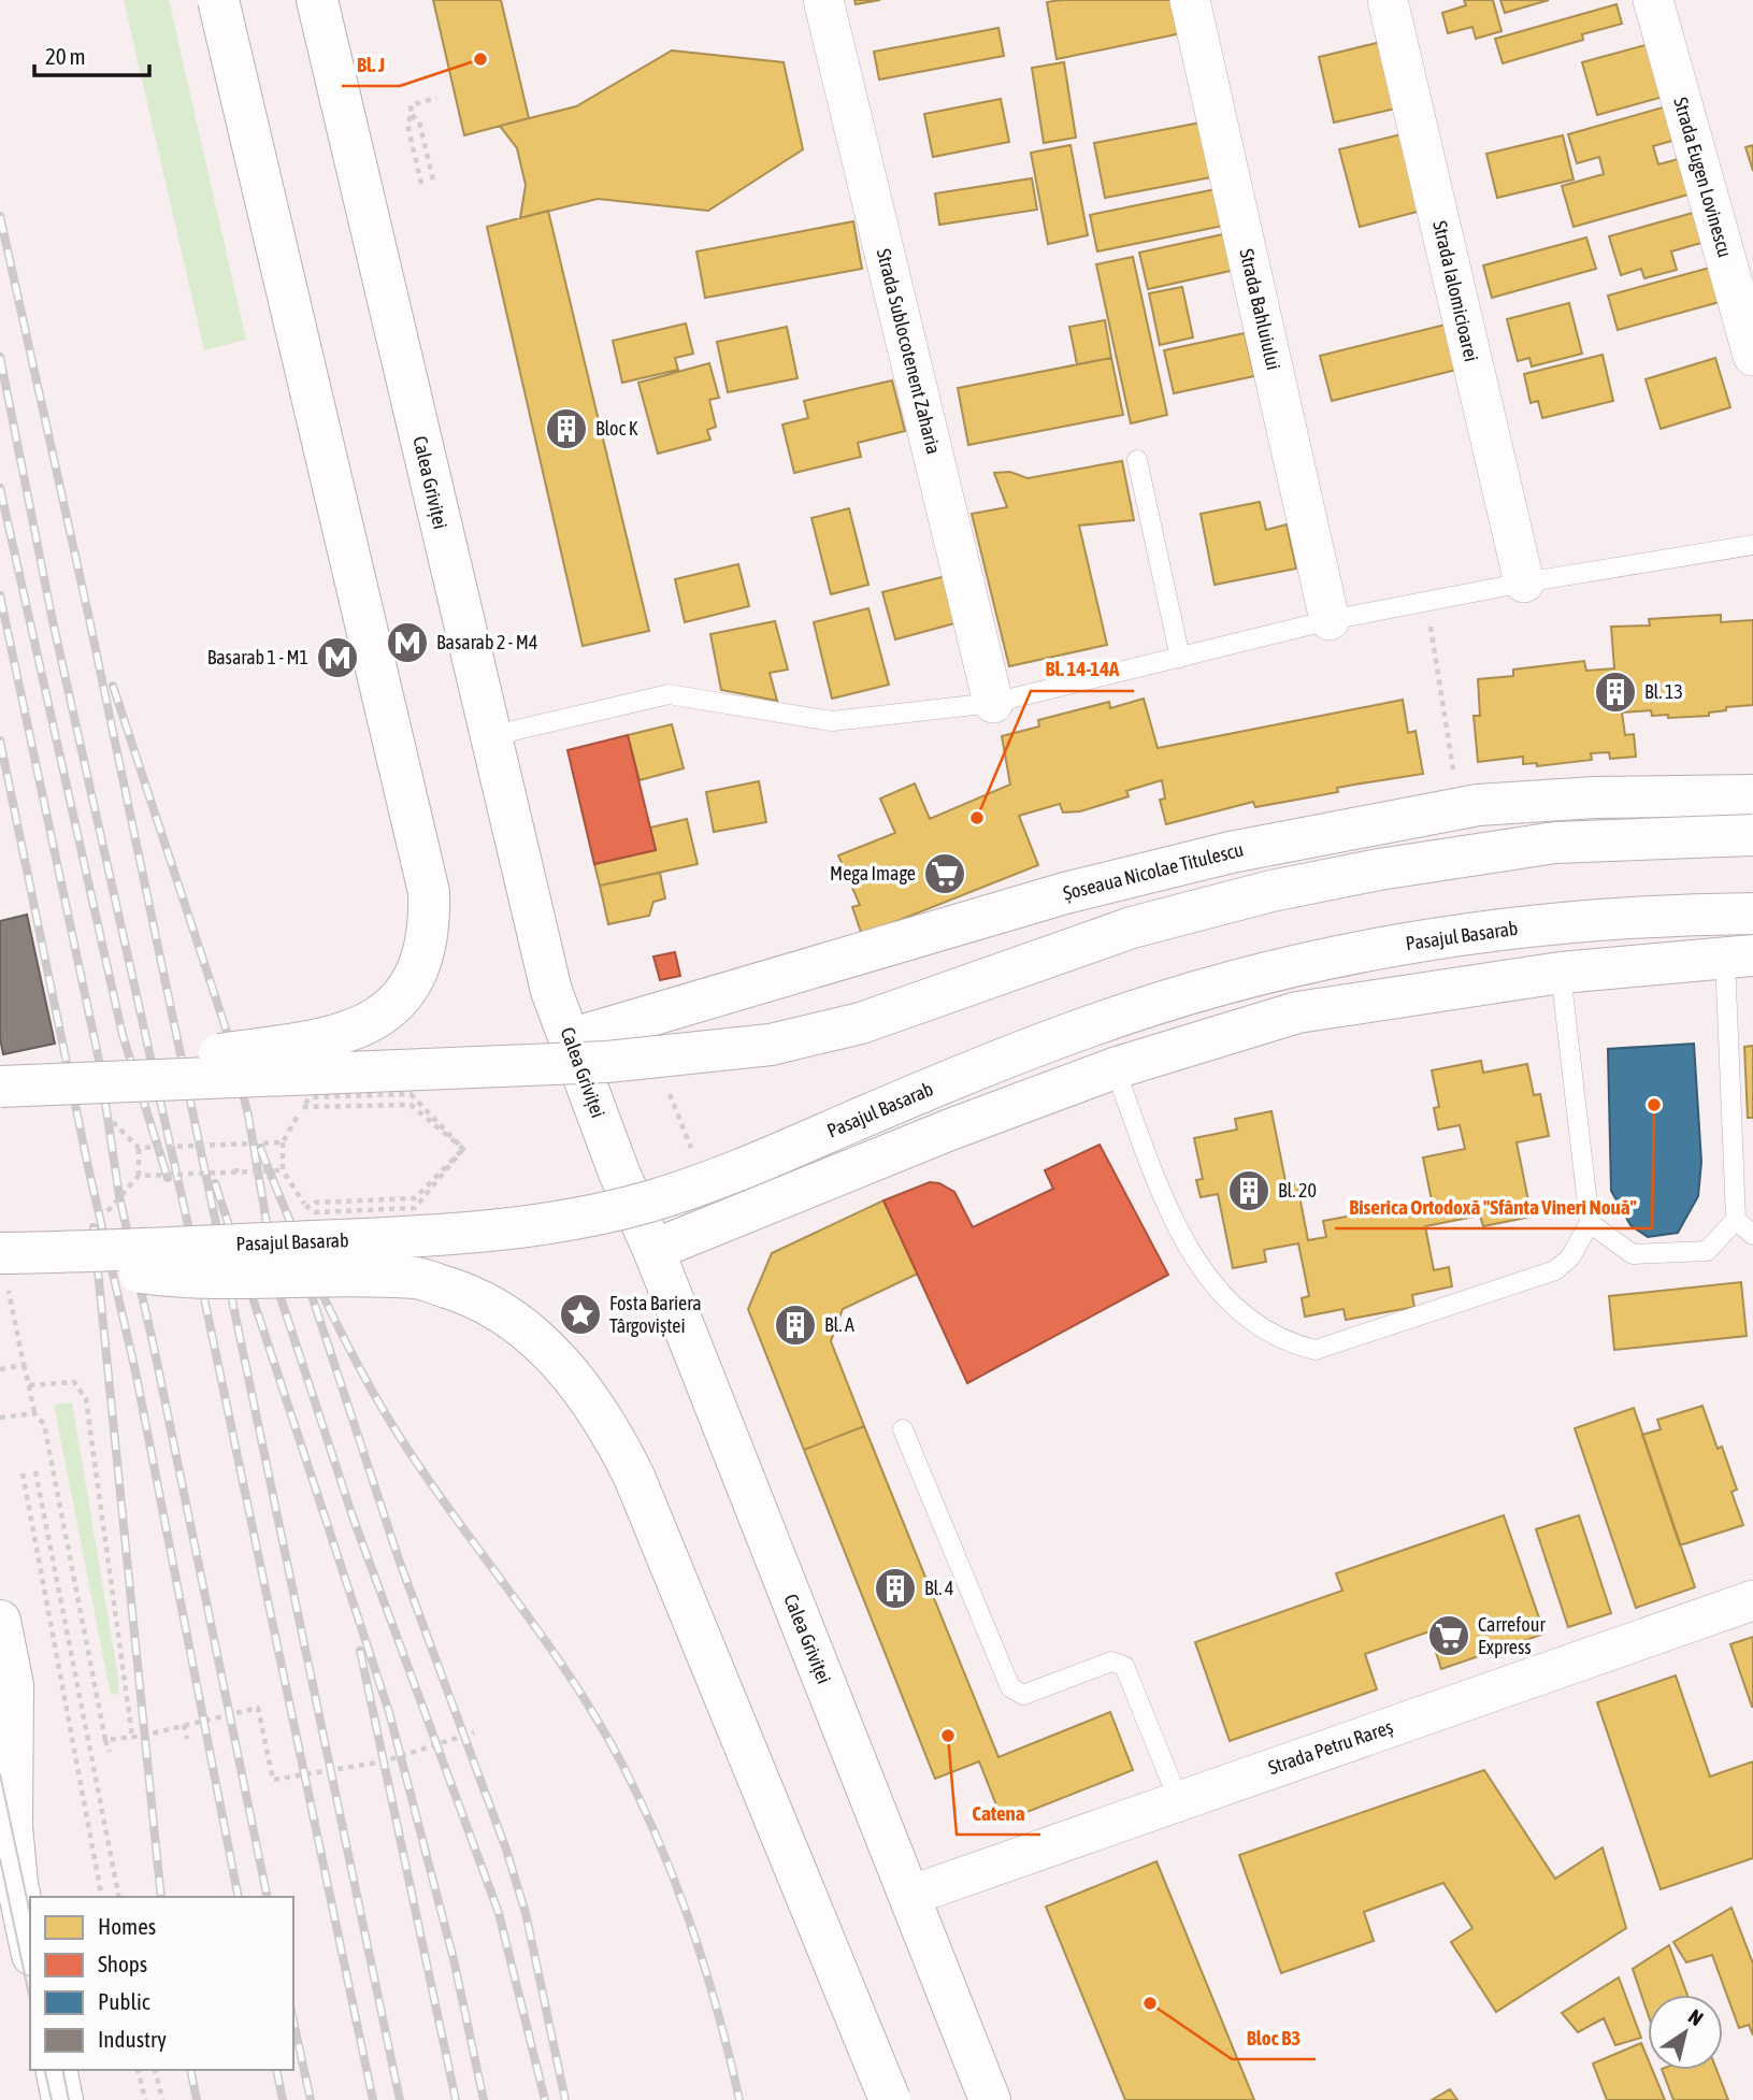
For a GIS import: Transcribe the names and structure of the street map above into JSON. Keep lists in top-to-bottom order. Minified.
{"streets":{"main road":["Calea Griviței","Șoseaua Nicolae Titulescu","Pasajul Basarab"],"street":["Strada Eugen Lovinescu","Strada Ialomicioarei","Strada Bahluiului","Strada Sublocotenent Zaharia","Strada Petru Rareș"]},"crossings":[["Calea Griviței","Șoseaua Nicolae Titulescu"],["Calea Griviței","Strada Petru Rareș"]],"places":{"other":["Bl. J","Bl. 14-14A","Biserica Ortodoxă \"Sfânta Vineri Nouă\"","Catena","Bloc B3"],"building":["Bloc K","Bl. 13","Bl. 20","Bl. A","Bl. 4"],"metro station":["Basarab 2 - M4","Basarab 1 - M1"],"supermarket":["Mega Image","Carrefour Express"],"place":["Fosta Bariera Târgoviștei"]},"legend":["Homes","Shops","Public","Industry"],"scale_bar":"20 m","north":"top right"}
